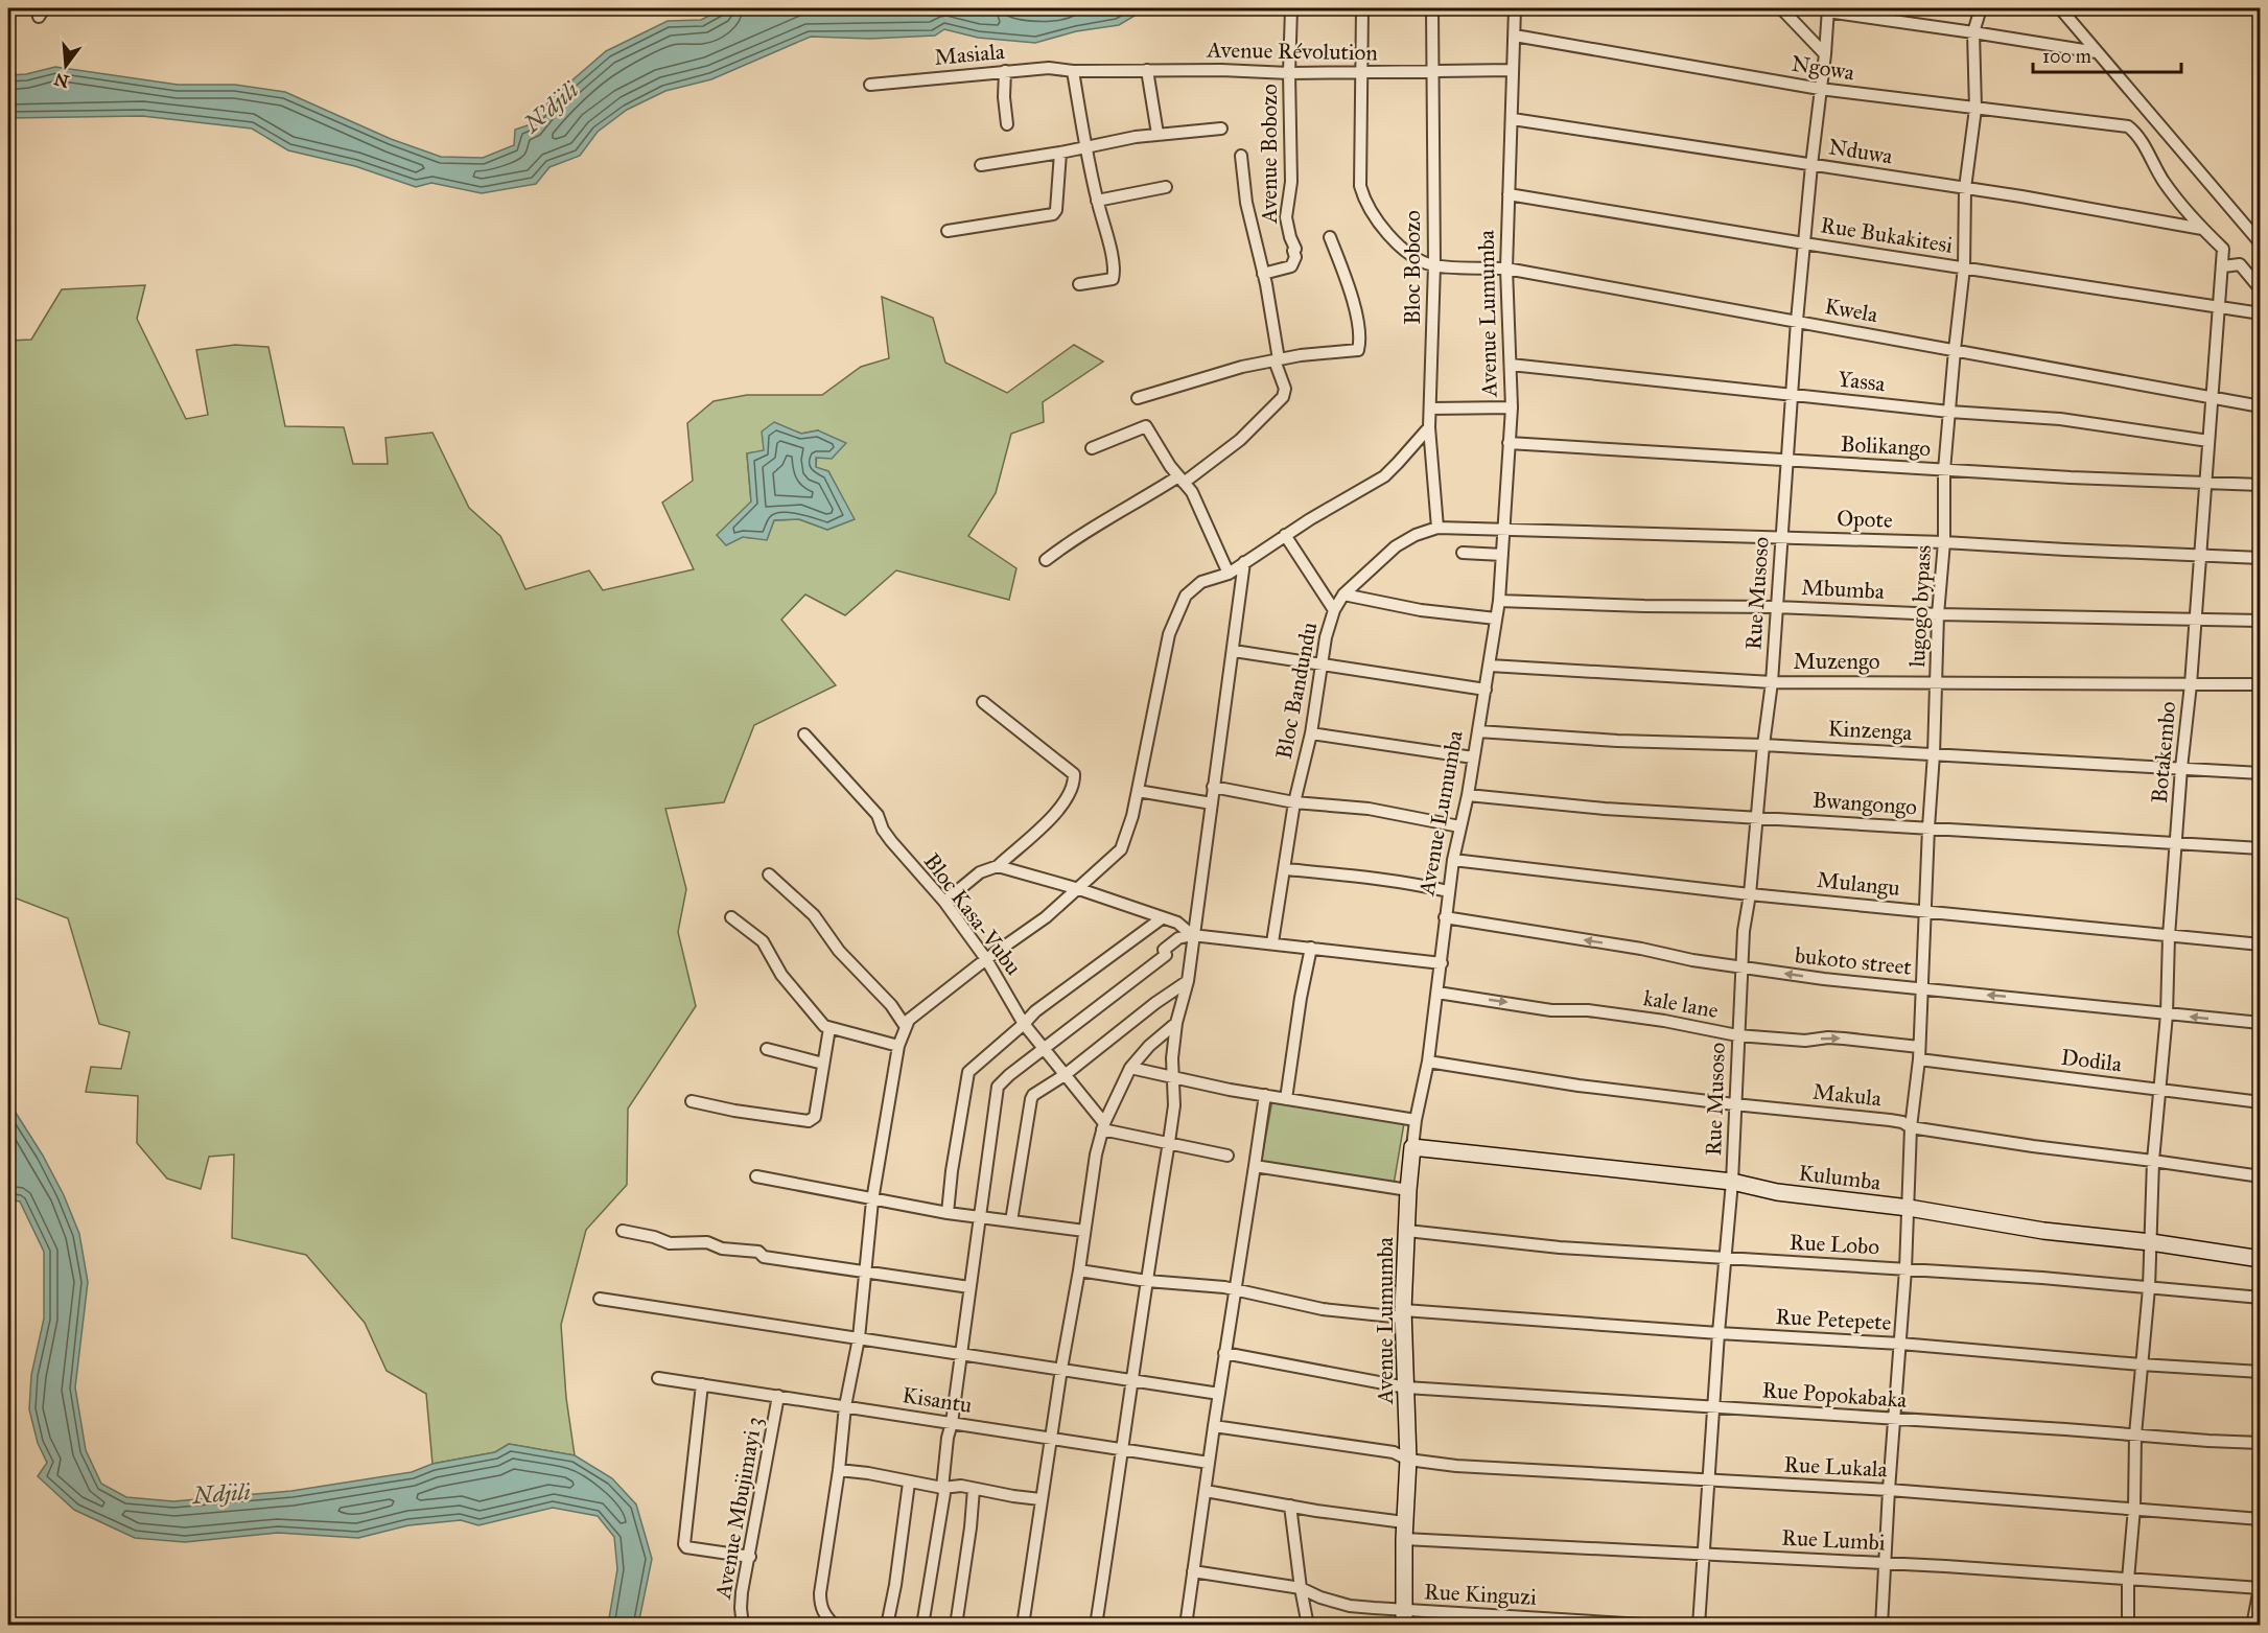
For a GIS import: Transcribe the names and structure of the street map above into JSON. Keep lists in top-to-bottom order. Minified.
{"streets":{"street":["Avenue Révolution","Masiala","Ngowa","Nduwa","Avenue Bobozo","Rue Bukakitesi","Bloc Bobozo","Kwela","Avenue Lumumba","Yassa","Bolikango","Opote","Mbumba","Rue Musoso","lugogo bypass","Muzengo","Bloc Bandundu","Kinzenga","Botakembo","Bwangongo","Mulangu","Bloc Kasa-Vubu","bukoto street","kale lane","Dodila","Makula","Kulumba","Rue Lobo","Rue Petepete","Rue Popokabaka","Kisantu","Rue Lukala","Avenue Mbujimayi 3","Rue Lumbi","Rue Kinguzi"]},"crossings":[["Avenue Révolution","Masiala"],["Avenue Révolution","Avenue Bobozo"],["Avenue Révolution","Bloc Bobozo"],["Avenue Révolution","Avenue Lumumba"],["Ngowa","Nduwa"],["Ngowa","Avenue Lumumba"],["Ngowa","Rue Musoso"],["Ngowa","lugogo bypass"],["Nduwa","Avenue Lumumba"],["Nduwa","Rue Musoso"],["Nduwa","lugogo bypass"],["Rue Bukakitesi","Avenue Lumumba"],["Rue Bukakitesi","Rue Musoso"],["Rue Bukakitesi","lugogo bypass"],["Rue Bukakitesi","Botakembo"],["Bloc Bobozo","Kwela"],["Bloc Bobozo","Bloc Bandundu"],["Kwela","Avenue Lumumba"],["Kwela","Rue Musoso"],["Kwela","lugogo bypass"],["Kwela","Botakembo"],["Avenue Lumumba","Yassa"],["Avenue Lumumba","Bolikango"],["Avenue Lumumba","Opote"],["Avenue Lumumba","Mbumba"],["Avenue Lumumba","Muzengo"],["Avenue Lumumba","Bloc Bandundu"],["Avenue Lumumba","Kinzenga"],["Avenue Lumumba","Bwangongo"],["Avenue Lumumba","Mulangu"],["Avenue Lumumba","bukoto street"],["Avenue Lumumba","kale lane"],["Avenue Lumumba","Makula"],["Avenue Lumumba","Kulumba"],["Avenue Lumumba","Rue Lobo"],["Avenue Lumumba","Rue Petepete"],["Avenue Lumumba","Rue Popokabaka"],["Avenue Lumumba","Rue Lukala"],["Avenue Lumumba","Rue Lumbi"],["Avenue Lumumba","Rue Kinguzi"],["Yassa","Rue Musoso"],["Yassa","lugogo bypass"],["Yassa","Botakembo"],["Bolikango","Rue Musoso"],["Bolikango","lugogo bypass"],["Bolikango","Botakembo"],["Opote","Rue Musoso"],["Opote","lugogo bypass"],["Opote","Bloc Bandundu"],["Opote","Botakembo"],["Mbumba","Rue Musoso"],["Mbumba","lugogo bypass"],["Mbumba","Botakembo"],["Rue Musoso","Muzengo"],["Rue Musoso","Kinzenga"],["Rue Musoso","Bwangongo"],["Rue Musoso","Mulangu"],["Rue Musoso","bukoto street"],["Rue Musoso","kale lane"],["Rue Musoso","Makula"],["Rue Musoso","Kulumba"],["Rue Musoso","Rue Lobo"],["Rue Musoso","Rue Petepete"],["Rue Musoso","Rue Popokabaka"],["Rue Musoso","Rue Lukala"],["Rue Musoso","Rue Lumbi"],["lugogo bypass","Muzengo"],["lugogo bypass","Kinzenga"],["lugogo bypass","Bwangongo"],["lugogo bypass","Mulangu"],["lugogo bypass","bukoto street"],["lugogo bypass","kale lane"],["lugogo bypass","Dodila"],["lugogo bypass","Makula"],["lugogo bypass","Kulumba"],["lugogo bypass","Rue Lobo"],["lugogo bypass","Rue Petepete"],["lugogo bypass","Rue Popokabaka"],["lugogo bypass","Rue Lukala"],["lugogo bypass","Rue Lumbi"],["Muzengo","Botakembo"],["Kinzenga","Botakembo"],["Botakembo","Bwangongo"],["Botakembo","Mulangu"],["Botakembo","bukoto street"],["Botakembo","Dodila"],["Botakembo","Makula"],["Botakembo","Kulumba"],["Botakembo","Rue Lobo"],["Botakembo","Rue Petepete"],["Botakembo","Rue Popokabaka"],["Botakembo","Rue Lukala"],["Botakembo","Rue Lumbi"],["Kisantu","Avenue Mbujimayi 3"]],"one_way":["bukoto street","kale lane"],"water":["N'djili","Ndjili"],"scale_bar":"100 m","north":"bottom"}
